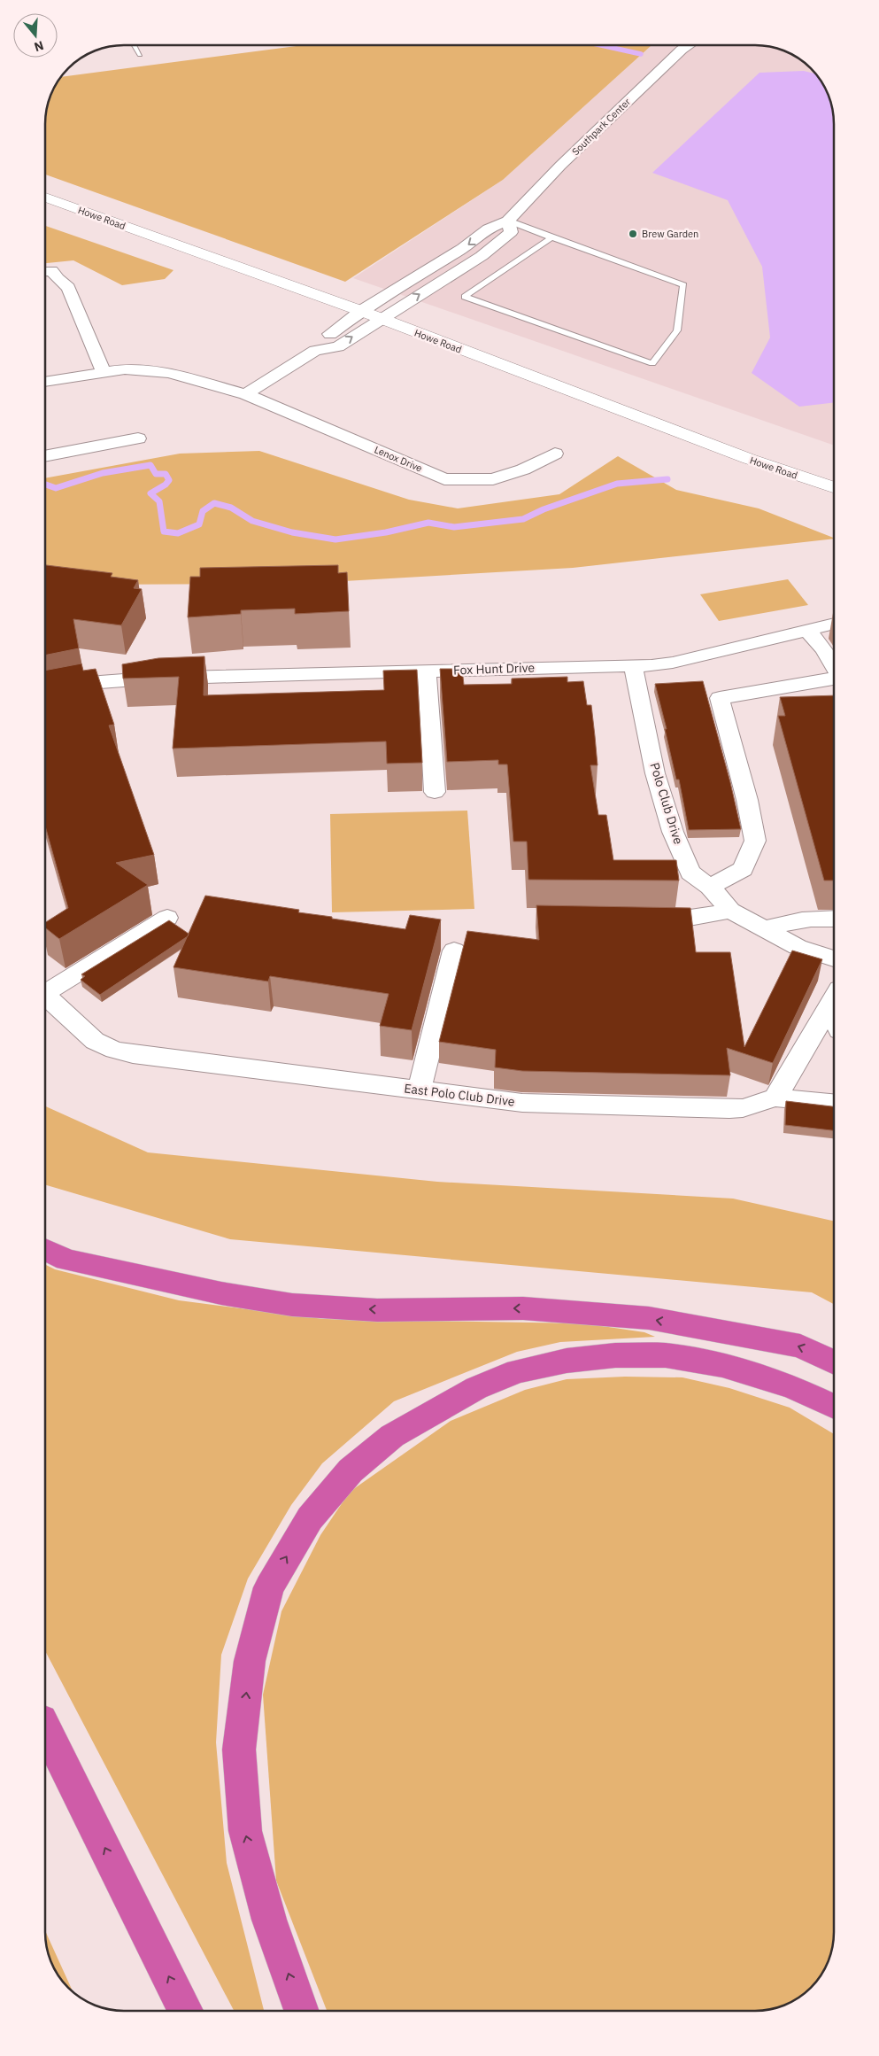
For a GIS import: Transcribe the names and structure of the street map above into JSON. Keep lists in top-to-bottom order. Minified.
{"streets":{"street":["Southpark Center","Howe Road","Lenox Drive","Fox Hunt Drive","Polo Club Drive","East Polo Club Drive"]},"crossings":[["Southpark Center","Howe Road"],["Fox Hunt Drive","Polo Club Drive"]],"places":["Brew Garden"],"north":"bottom"}
